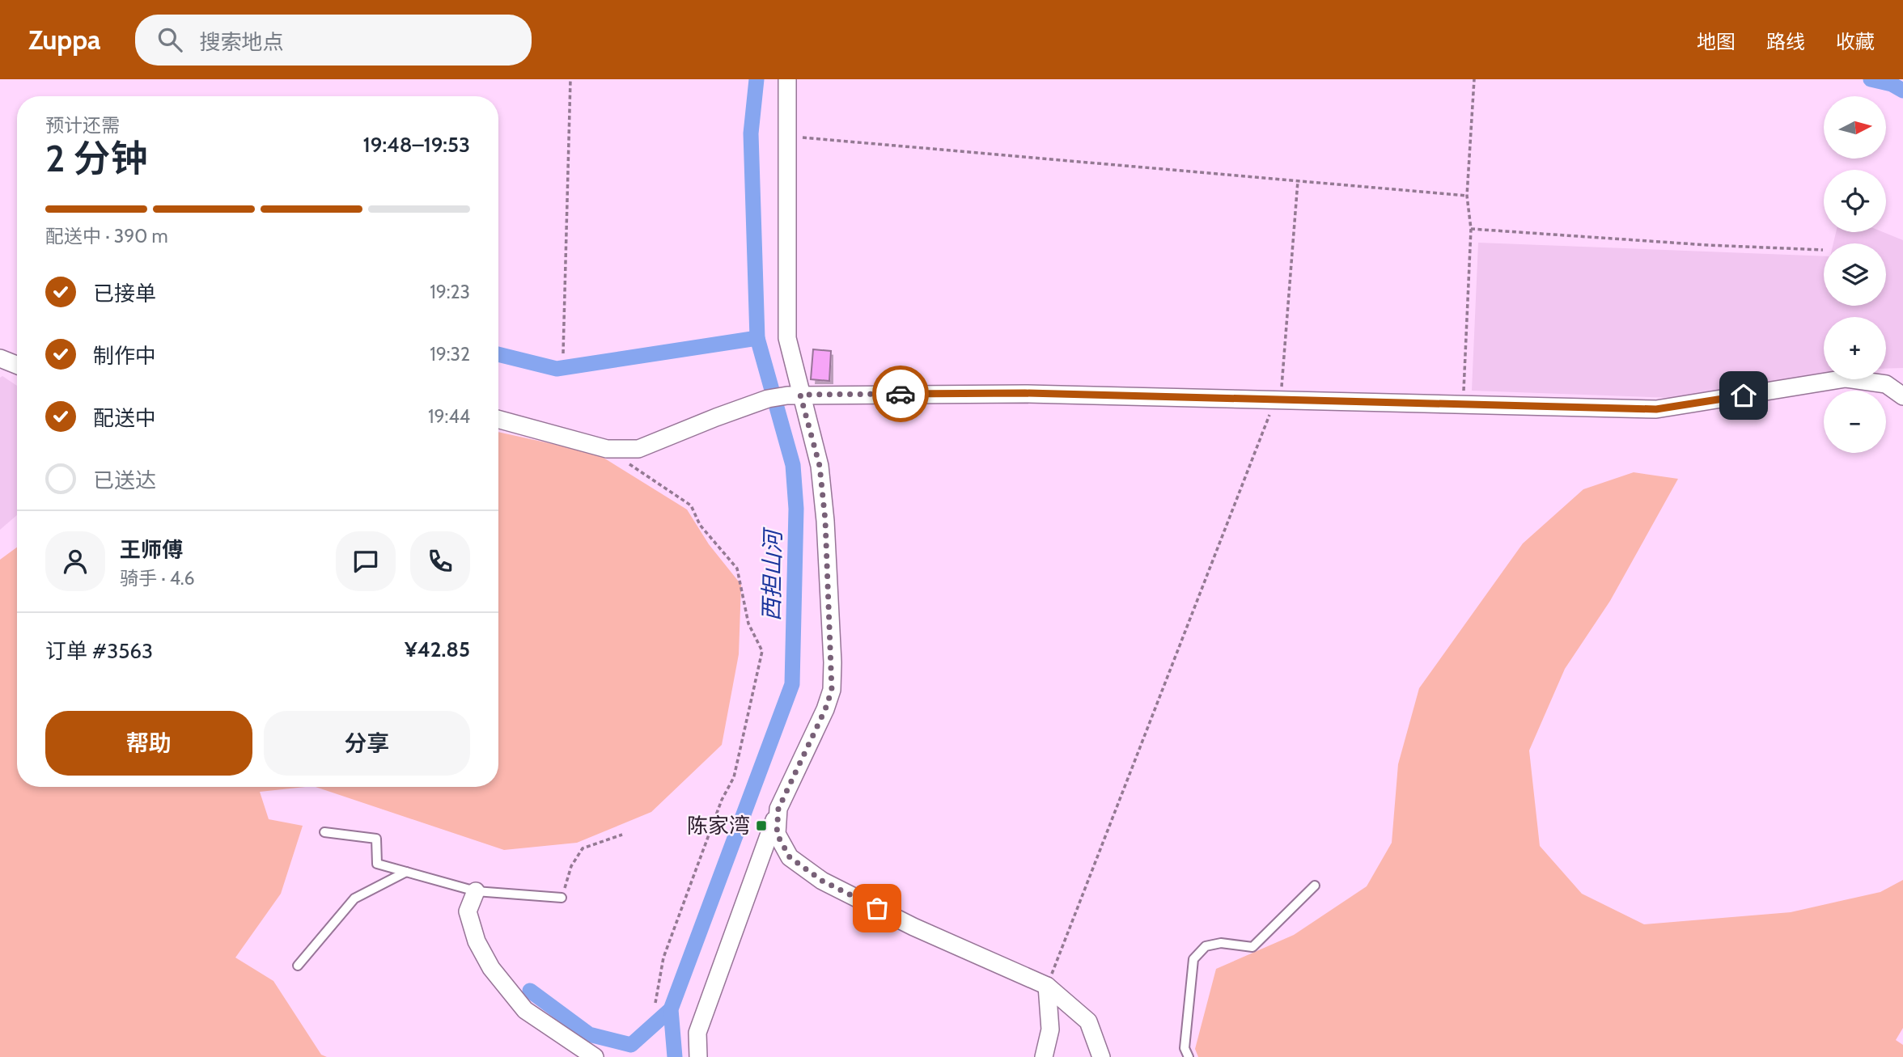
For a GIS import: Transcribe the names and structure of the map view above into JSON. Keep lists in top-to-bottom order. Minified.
{"water":["西担山河"],"places":{"transit":["陈家湾"]},"north":"right","page":{"header":"Zuppa","search":"搜索地点","nav":["地图","路线","收藏"],"map_buttons":["+","−"],"heading":["2 分钟","预计还需","19:48–19:53"],"panel":["王师傅","骑手 · 4.6","订单 #3563","¥42.85"],"bar":"配送中 · 390 m","list":[["已接单","19:23"],["制作中","19:32"],["配送中","19:44"],"已送达"],"buttons":["帮助","分享"]}}
